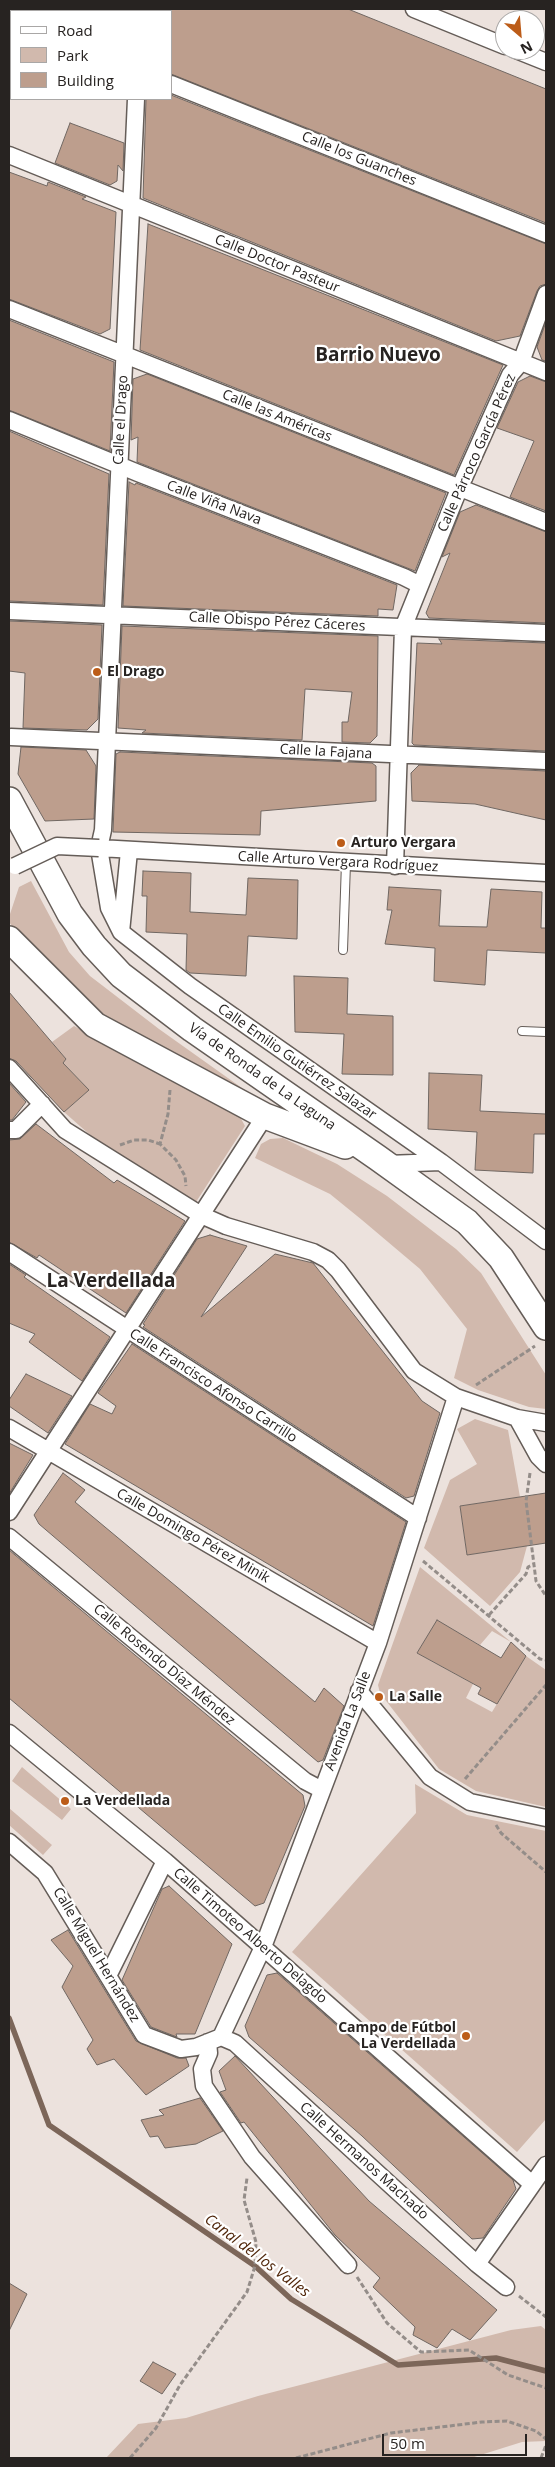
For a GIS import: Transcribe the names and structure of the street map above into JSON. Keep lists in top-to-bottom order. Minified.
{"streets":{"main road":["Vía de Ronda de La Laguna"],"street":["Calle los Guanches","Calle Doctor Pasteur","Calle las Américas","Calle el Drago","Calle Párroco García Pérez","Calle Viña Nava","Calle Obispo Pérez Cáceres","Calle la Fajana","Calle Arturo Vergara Rodríguez","Calle Emilio Gutiérrez Salazar","Calle Francisco Afonso Carrillo","Calle Domingo Pérez Minik","Calle Rosendo Díaz Méndez","Avenida La Salle","Calle Timoteo Alberto Delagdo","Calle Miguel Hernández","Calle Hermanos Machado"]},"crossings":[["Calle Doctor Pasteur","Calle el Drago"],["Calle Doctor Pasteur","Calle Párroco García Pérez"],["Calle las Américas","Calle el Drago"],["Calle las Américas","Calle Párroco García Pérez"],["Calle el Drago","Calle Viña Nava"],["Calle el Drago","Calle Obispo Pérez Cáceres"],["Calle el Drago","Calle la Fajana"],["Calle el Drago","Calle Arturo Vergara Rodríguez"],["Calle el Drago","Calle Emilio Gutiérrez Salazar"],["Calle Párroco García Pérez","Calle Viña Nava"],["Calle Párroco García Pérez","Calle Obispo Pérez Cáceres"],["Calle Párroco García Pérez","Calle la Fajana"],["Calle Párroco García Pérez","Calle Arturo Vergara Rodríguez"],["Calle Arturo Vergara Rodríguez","Calle Emilio Gutiérrez Salazar"],["Calle Francisco Afonso Carrillo","Avenida La Salle"],["Calle Domingo Pérez Minik","Avenida La Salle"],["Calle Rosendo Díaz Méndez","Avenida La Salle"],["Avenida La Salle","Calle Timoteo Alberto Delagdo"],["Avenida La Salle","Calle Miguel Hernández"],["Avenida La Salle","Calle Hermanos Machado"],["Calle Miguel Hernández","Calle Hermanos Machado"]],"districts":["Barrio Nuevo","La Verdellada"],"water":["Canal del los Valles"],"places":["El Drago","Arturo Vergara","La Salle","La Verdellada","Campo de Fútbol La Verdellada"],"legend":["Road","Park","Building"],"scale_bar":"50 m","north":"bottom right"}
